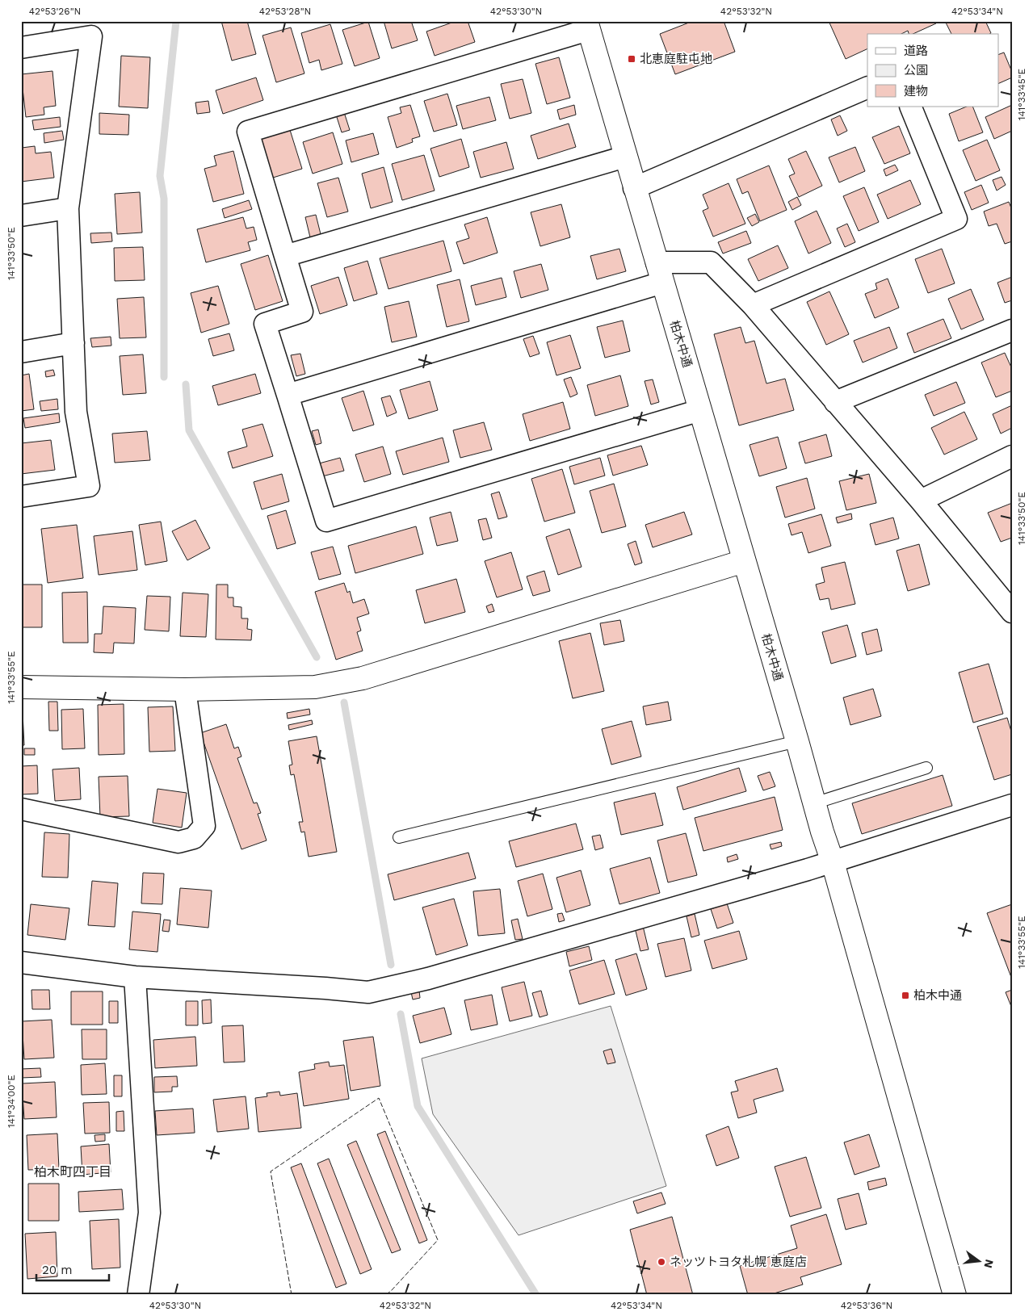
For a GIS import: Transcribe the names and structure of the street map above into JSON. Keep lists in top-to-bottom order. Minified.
{"streets":{"street":["柏木中通"]},"districts":["柏木町四丁目"],"places":{"transit":["北恵庭駐屯地","柏木中通"],"other":["ネッツトヨタ札幌 恵庭店"]},"legend":["道路","公園","建物"],"scale_bar":"20 m","north":"right","coordinates":["42°53'26\"N","42°53'28\"N","42°53'30\"N","42°53'32\"N","42°53'34\"N","141°33'45\"E","141°33'50\"E","141°33'55\"E","141°34'00\"E","42°53'36\"N"]}
